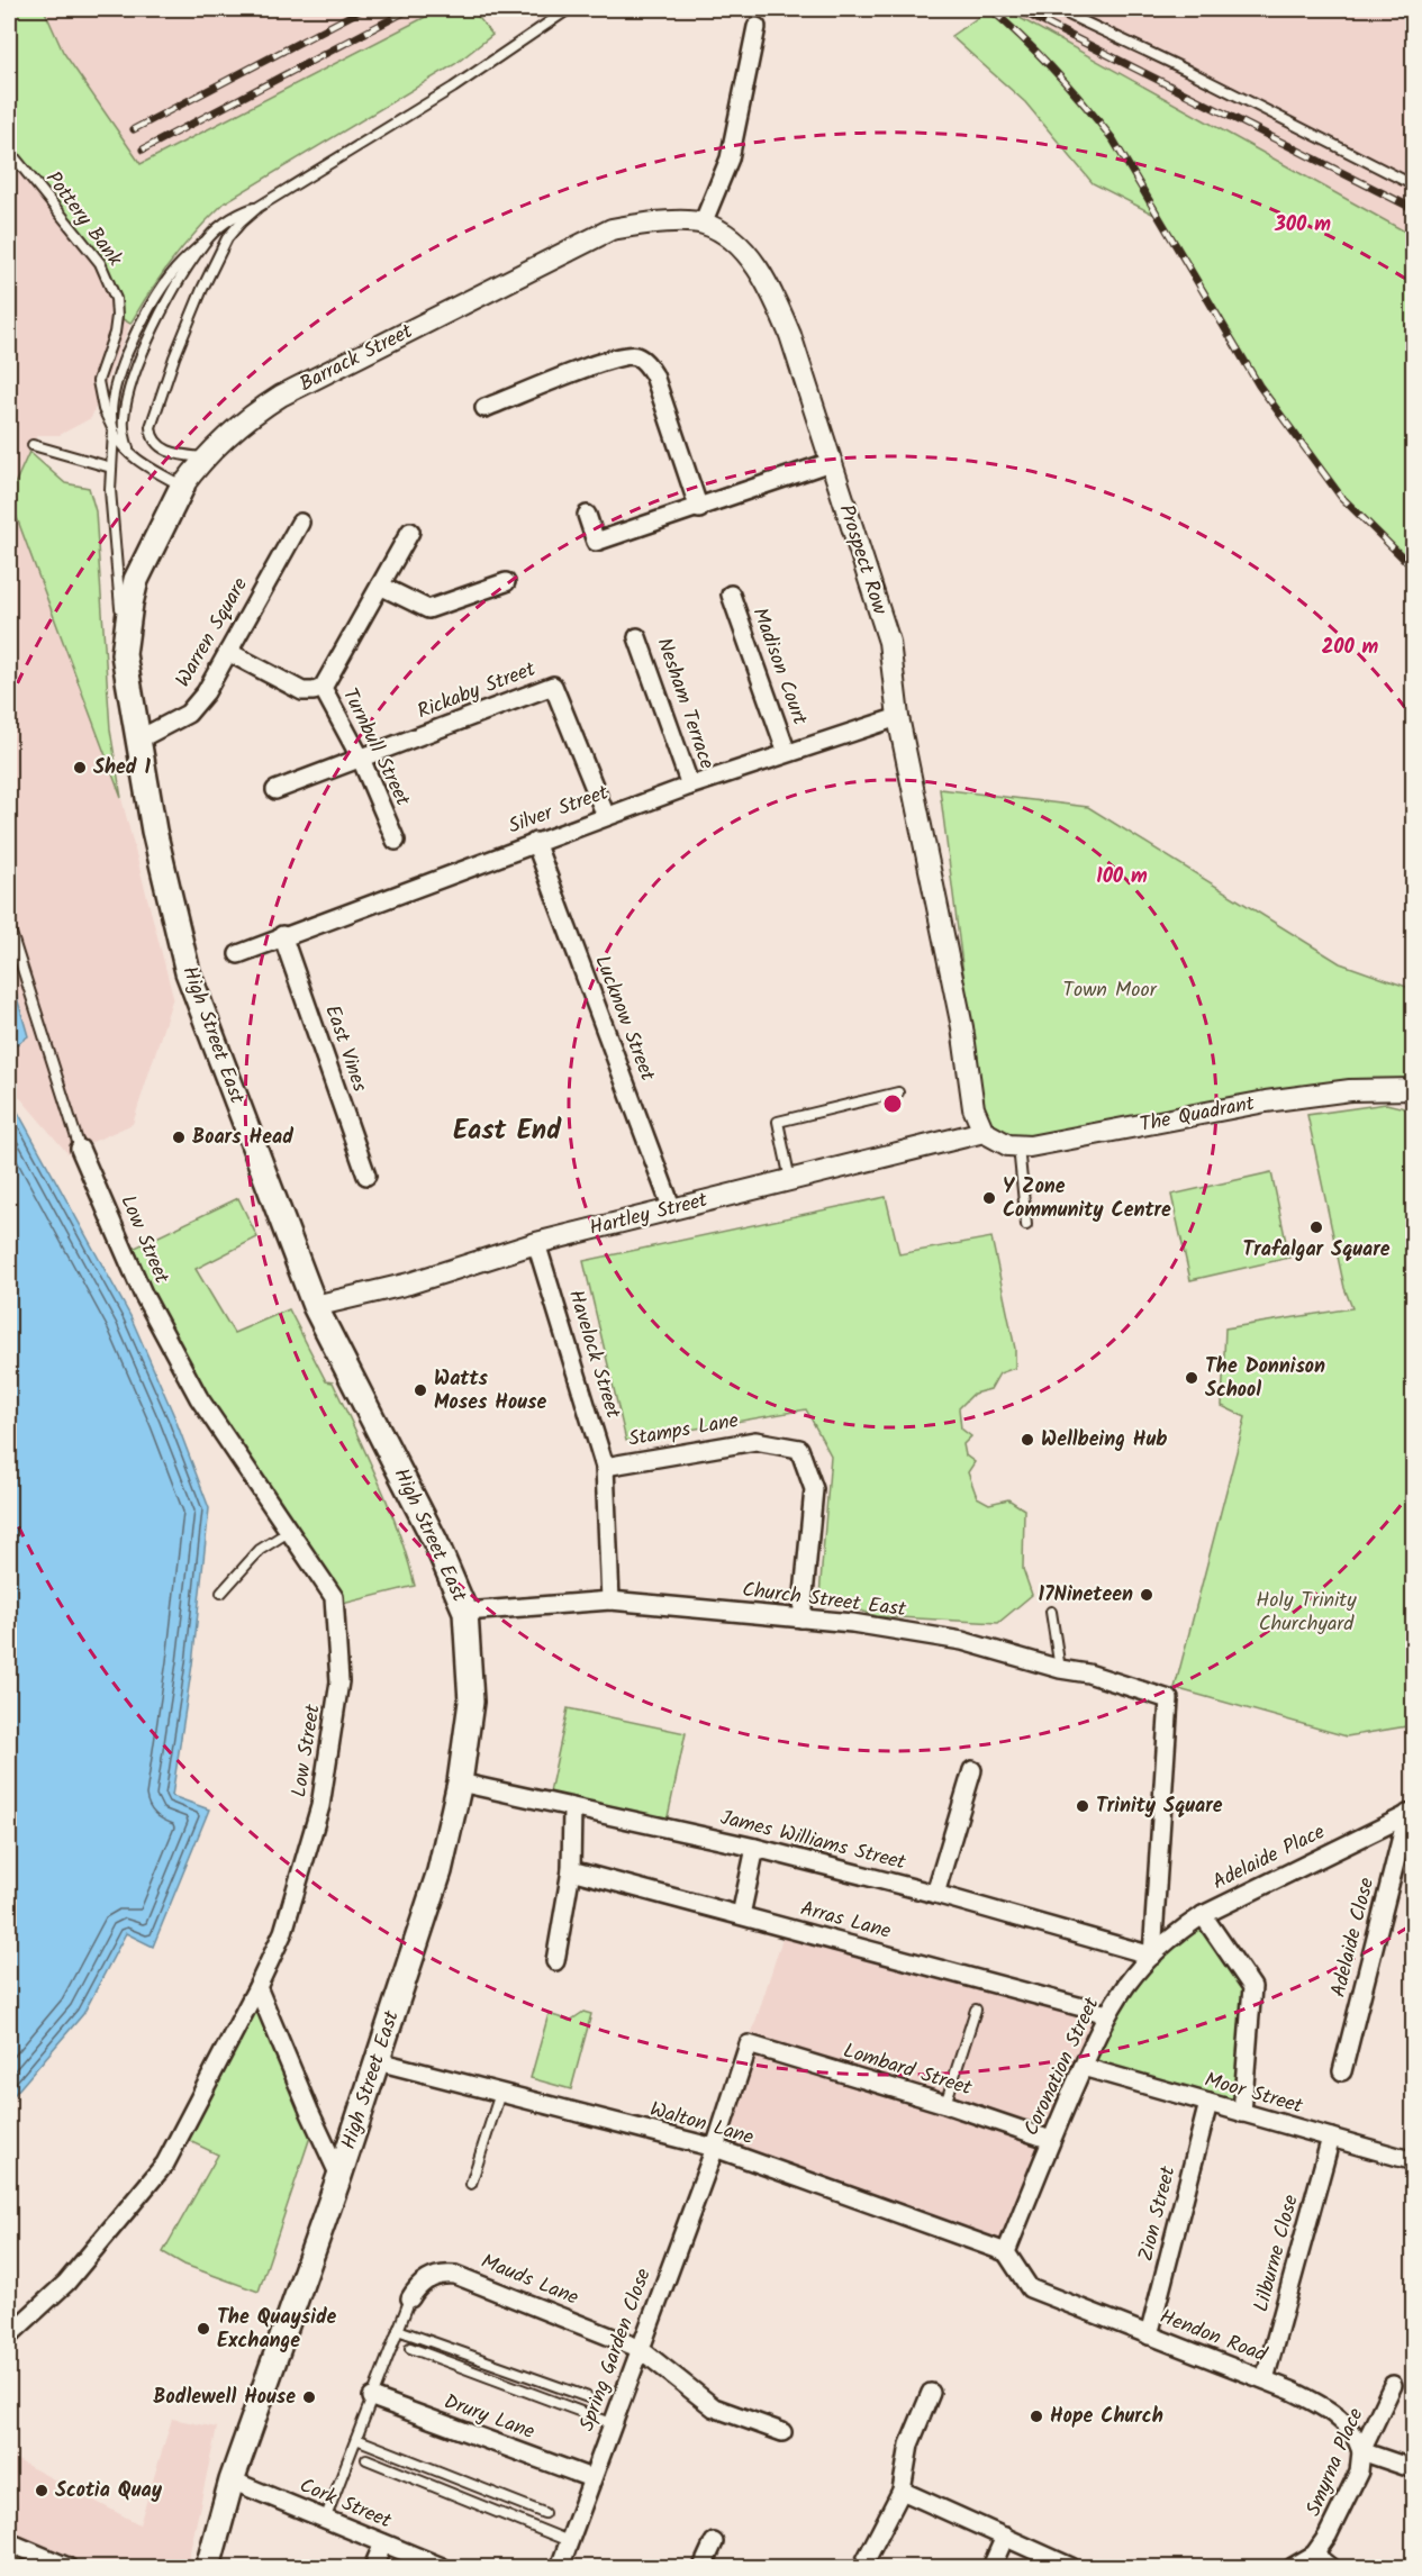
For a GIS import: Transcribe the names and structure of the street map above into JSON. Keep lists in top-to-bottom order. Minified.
{"streets":{"main road":["Barrack Street","High Street East"],"street":["Prospect Row","Warren Square","Madison Court","Rickaby Street","Nesham Terrace","Turnbull Street","Silver Street","Lucknow Street","East Vines","The Quadrant","Hartley Street","Low Street","Havelock Street","Stamps Lane","Church Street East","James Williams Street","Adelaide Place","Arras Lane","Adelaide Close","Coronation Street","Lombard Street","Moor Street","Walton Lane","Zion Street","Lilburne Close","Mauds Lane","Hendon Road","Spring Garden Close","Drury Lane","Smyrna Place","Cork Street"],"lane":["Pottery Bank"]},"crossings":[["Pottery Bank","Barrack Street"],["Barrack Street","Prospect Row"],["Barrack Street","High Street East"],["Prospect Row","Silver Street"],["Prospect Row","The Quadrant"],["Prospect Row","Hartley Street"],["Warren Square","High Street East"],["Madison Court","Silver Street"],["Rickaby Street","Turnbull Street"],["Rickaby Street","Silver Street"],["Nesham Terrace","Silver Street"],["Silver Street","Lucknow Street"],["Silver Street","East Vines"],["Lucknow Street","Hartley Street"],["High Street East","Hartley Street"],["High Street East","Church Street East"],["High Street East","James Williams Street"],["High Street East","Walton Lane"],["High Street East","Cork Street"],["The Quadrant","Hartley Street"],["Hartley Street","Havelock Street"],["Havelock Street","Stamps Lane"],["Havelock Street","Church Street East"],["Stamps Lane","Church Street East"],["Church Street East","James Williams Street"],["Church Street East","Adelaide Place"],["Church Street East","Coronation Street"],["James Williams Street","Adelaide Place"],["James Williams Street","Coronation Street"],["Adelaide Place","Adelaide Close"],["Adelaide Place","Coronation Street"],["Arras Lane","Coronation Street"],["Coronation Street","Lombard Street"],["Coronation Street","Moor Street"],["Coronation Street","Walton Lane"],["Coronation Street","Hendon Road"],["Lombard Street","Spring Garden Close"],["Moor Street","Zion Street"],["Moor Street","Lilburne Close"],["Walton Lane","Hendon Road"],["Walton Lane","Spring Garden Close"],["Zion Street","Hendon Road"],["Lilburne Close","Hendon Road"],["Mauds Lane","Spring Garden Close"],["Hendon Road","Smyrna Place"],["Spring Garden Close","Drury Lane"]],"districts":["East End"],"parks":["Town Moor","Holy Trinity Churchyard"],"places":["Shed 1","Boars Head","Y Zone Community Centre","Trafalgar Square","The Donnison School","Watts Moses House","Wellbeing Hub","17Nineteen","Trinity Square","The Quayside Exchange","Bodlewell House","Hope Church","Scotia Quay"],"rings":["300 m","200 m","100 m"]}
